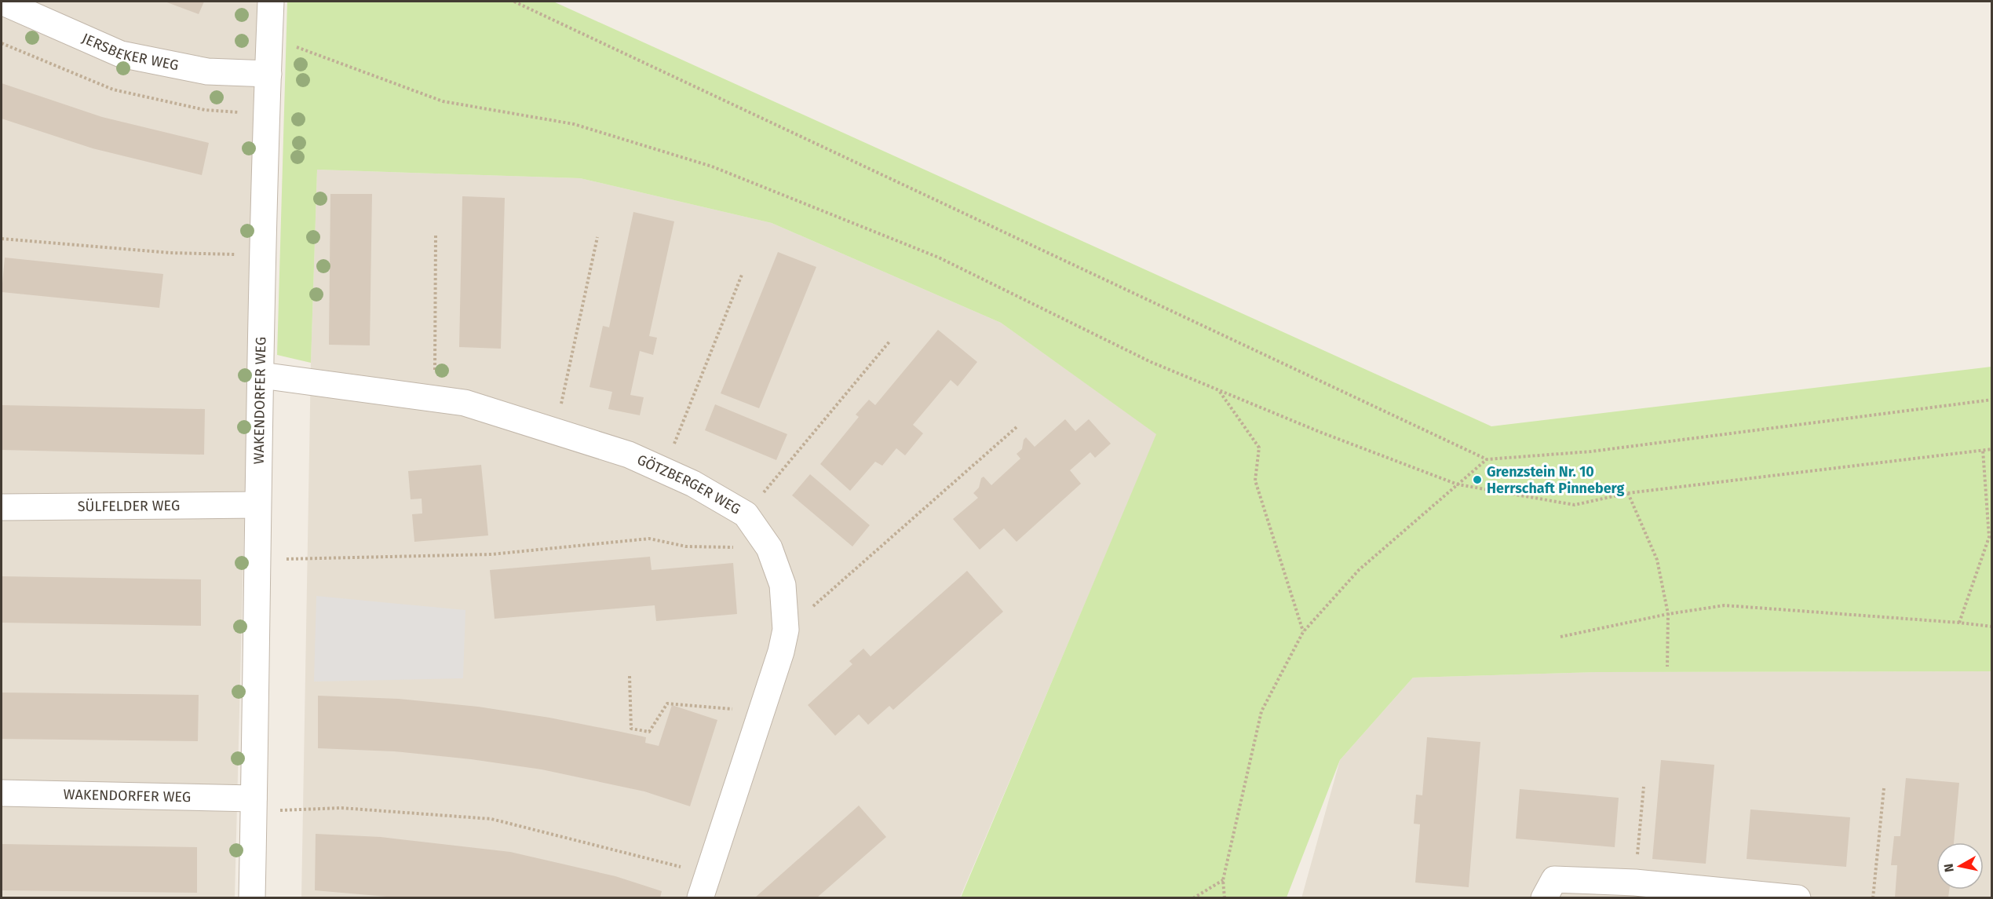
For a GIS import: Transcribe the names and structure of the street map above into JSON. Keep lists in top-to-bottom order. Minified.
{"streets":{"street":["JERSBEKER WEG","WAKENDORFER WEG","GÖTZBERGER WEG","SÜLFELDER WEG"]},"crossings":[["JERSBEKER WEG","WAKENDORFER WEG"],["WAKENDORFER WEG","GÖTZBERGER WEG"],["WAKENDORFER WEG","SÜLFELDER WEG"]],"places":["Grenzstein Nr. 10 Herrschaft Pinneberg"],"north":"left"}
